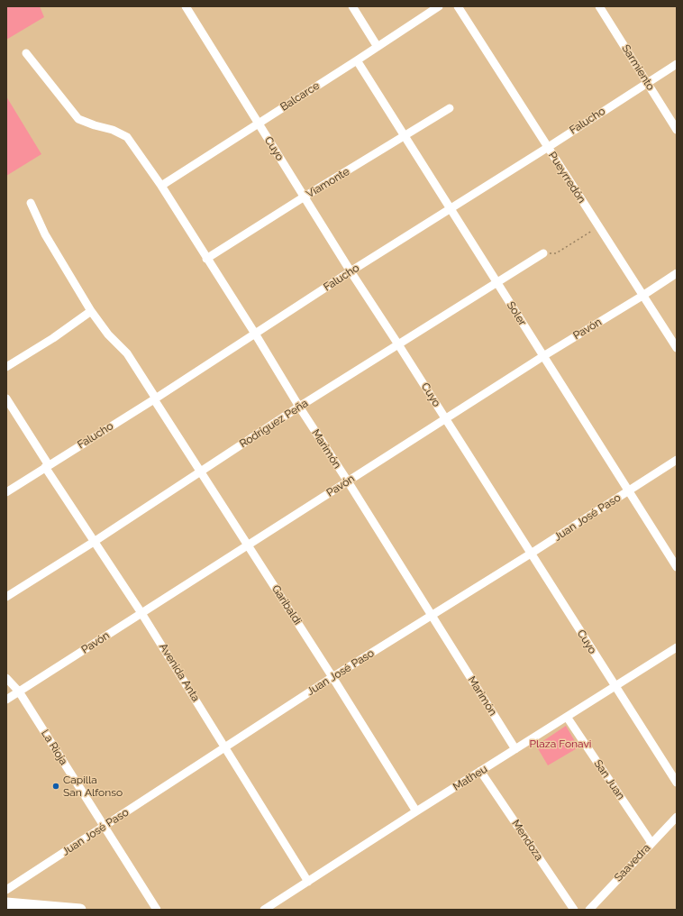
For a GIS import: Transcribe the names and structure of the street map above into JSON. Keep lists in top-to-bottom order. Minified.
{"streets":{"street":["Sarmiento","Balcarce","Falucho","Cuyo","Pueyrredón","Viamonte","Soler","Pavón","Rodríguez Peña","Marimón","Juan José Paso","Garibaldi","Avenida Anta","La Rioja","Matheu","San Juan","Mendoza","Saavedra"]},"crossings":[["Sarmiento","Falucho"],["Balcarce","Cuyo"],["Balcarce","Soler"],["Balcarce","Marimón"],["Falucho","Cuyo"],["Falucho","Pueyrredón"],["Falucho","Soler"],["Falucho","Marimón"],["Falucho","Garibaldi"],["Falucho","Avenida Anta"],["Cuyo","Viamonte"],["Cuyo","Pavón"],["Cuyo","Rodríguez Peña"],["Cuyo","Juan José Paso"],["Cuyo","Matheu"],["Pueyrredón","Pavón"],["Viamonte","Soler"],["Viamonte","Marimón"],["Soler","Pavón"],["Soler","Rodríguez Peña"],["Soler","Juan José Paso"],["Pavón","Marimón"],["Pavón","Garibaldi"],["Pavón","Avenida Anta"],["Pavón","La Rioja"],["Rodríguez Peña","Marimón"],["Rodríguez Peña","Garibaldi"],["Rodríguez Peña","Avenida Anta"],["Marimón","Juan José Paso"],["Marimón","Matheu"],["Juan José Paso","Garibaldi"],["Juan José Paso","Avenida Anta"],["Juan José Paso","La Rioja"],["Garibaldi","Matheu"],["Avenida Anta","Matheu"],["Matheu","San Juan"],["Matheu","Mendoza"],["San Juan","Saavedra"]],"parks":["Plaza Fonavi"],"places":["Capilla San Alfonso"]}
